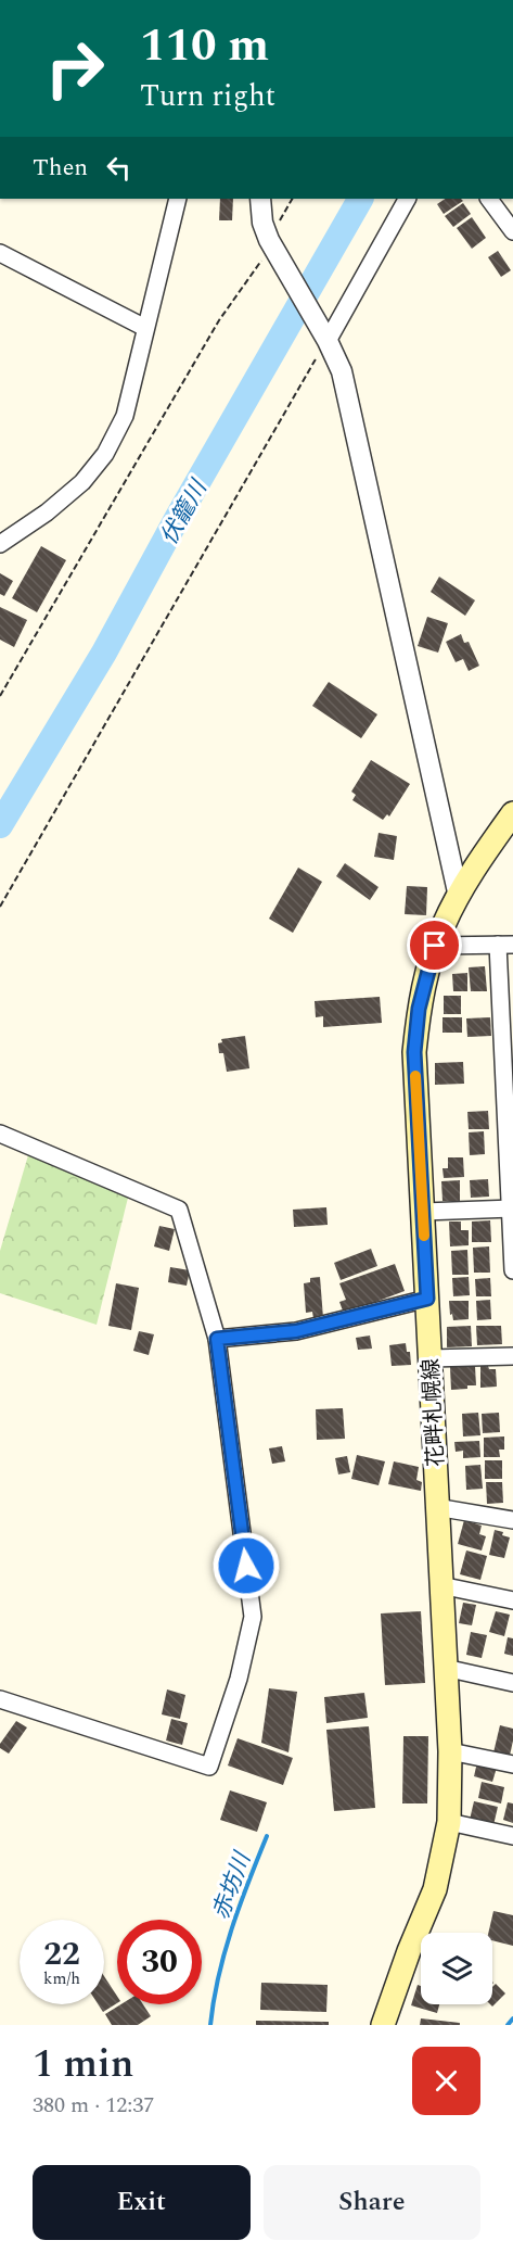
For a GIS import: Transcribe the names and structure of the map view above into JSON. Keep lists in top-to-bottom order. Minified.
{"streets":{"main road":["花畔札幌線"]},"water":["伏籠川","赤坊川"],"page":{"turn":["110 m","Turn right"],"then":"Then","speed":"22 km/h","limit":"30","heading":["1 min","380 m · 12:37"],"buttons":["Exit","Share"]}}
